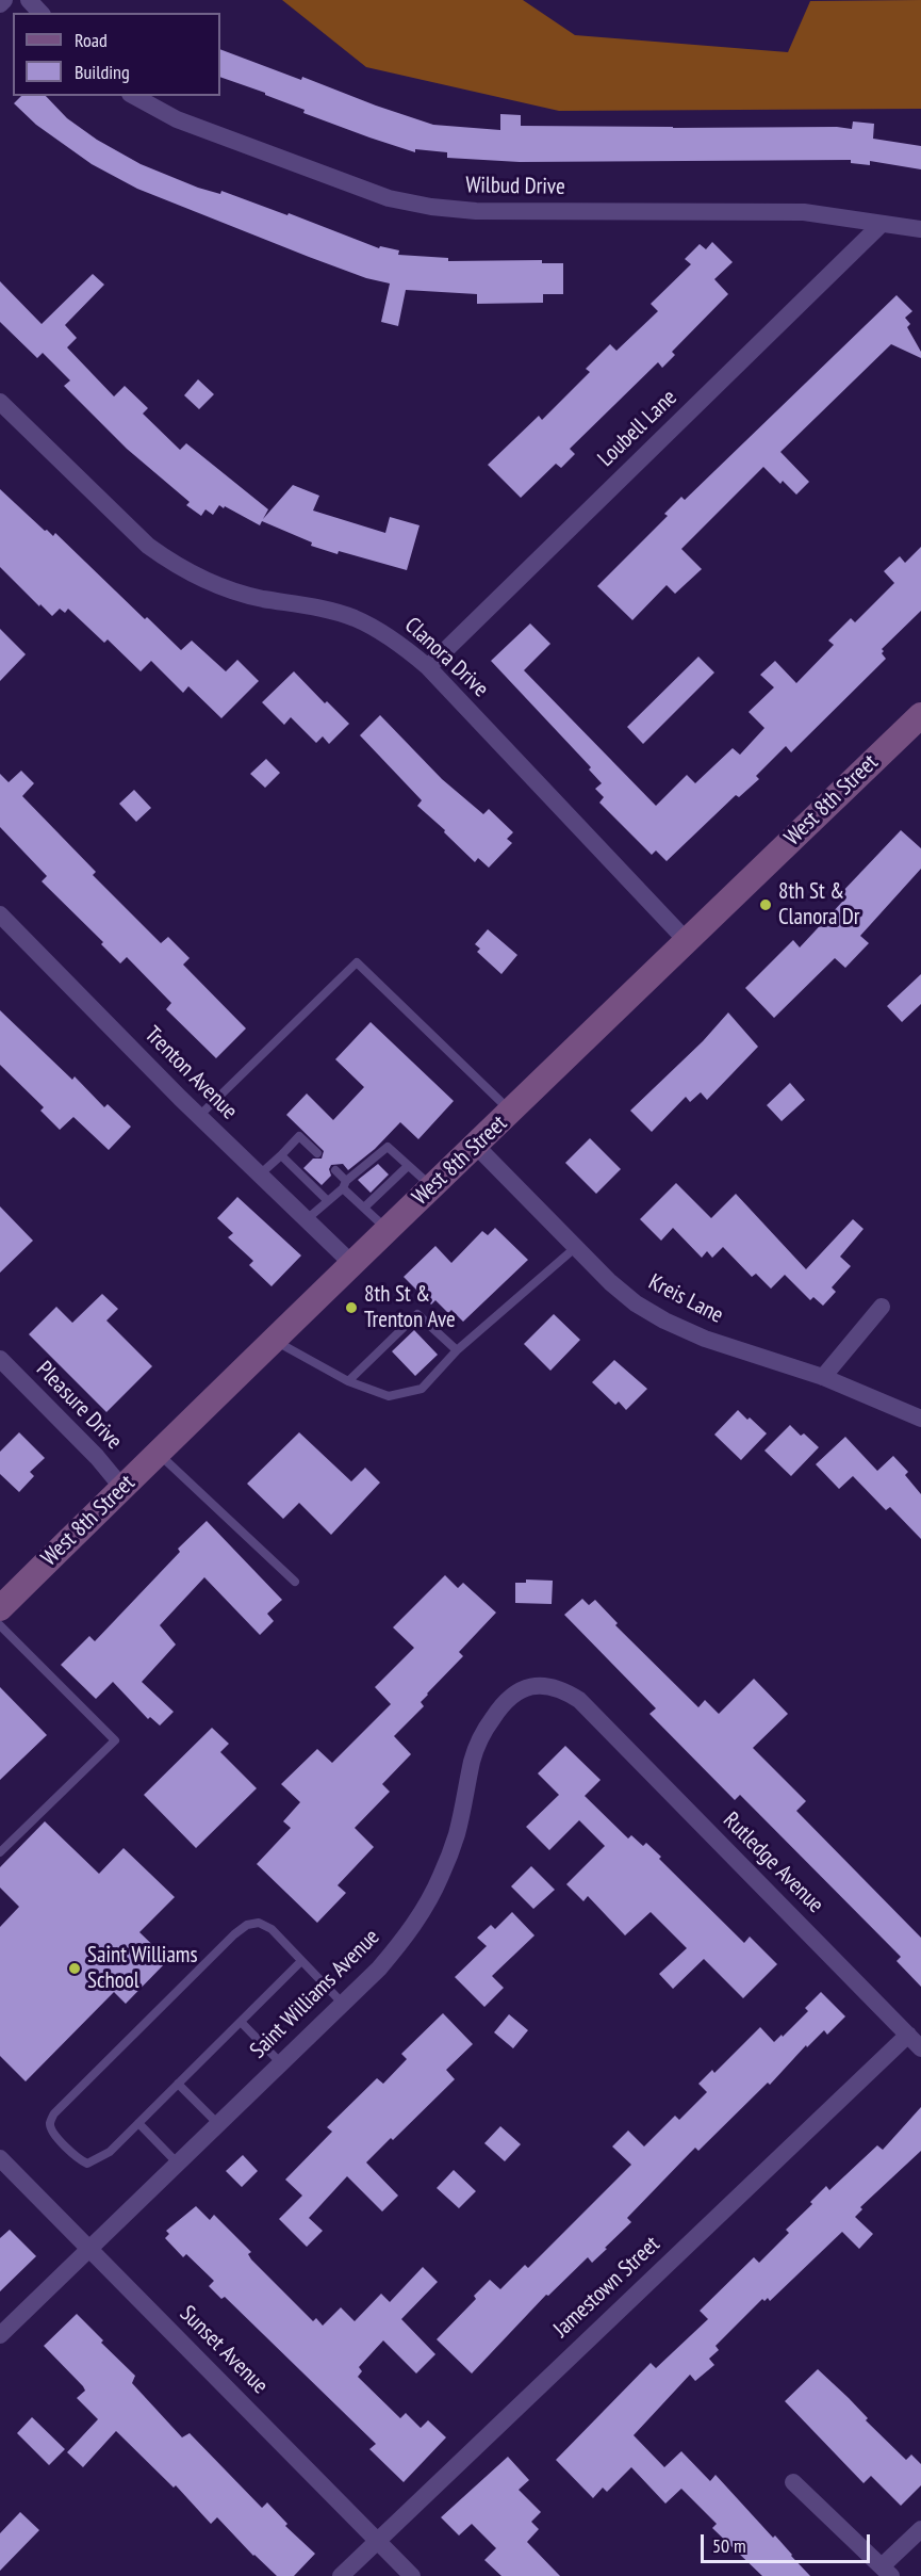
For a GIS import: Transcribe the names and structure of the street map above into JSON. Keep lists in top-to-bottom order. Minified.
{"streets":{"street":["Wilbud Drive","Loubell Lane","Clanora Drive","West 8th Street","Trenton Avenue","Kreis Lane","Pleasure Drive","Rutledge Avenue","Saint Williams Avenue","Jamestown Street","Sunset Avenue"]},"crossings":[["Wilbud Drive","Loubell Lane"],["Loubell Lane","Clanora Drive"],["Clanora Drive","West 8th Street"],["West 8th Street","Trenton Avenue"],["West 8th Street","Kreis Lane"],["West 8th Street","Pleasure Drive"],["Rutledge Avenue","Saint Williams Avenue"],["Rutledge Avenue","Jamestown Street"],["Saint Williams Avenue","Sunset Avenue"],["Jamestown Street","Sunset Avenue"]],"places":["8th St & Clanora Dr","8th St & Trenton Ave","Saint Williams School"],"legend":["Road","Building"],"scale_bar":"50 m"}
